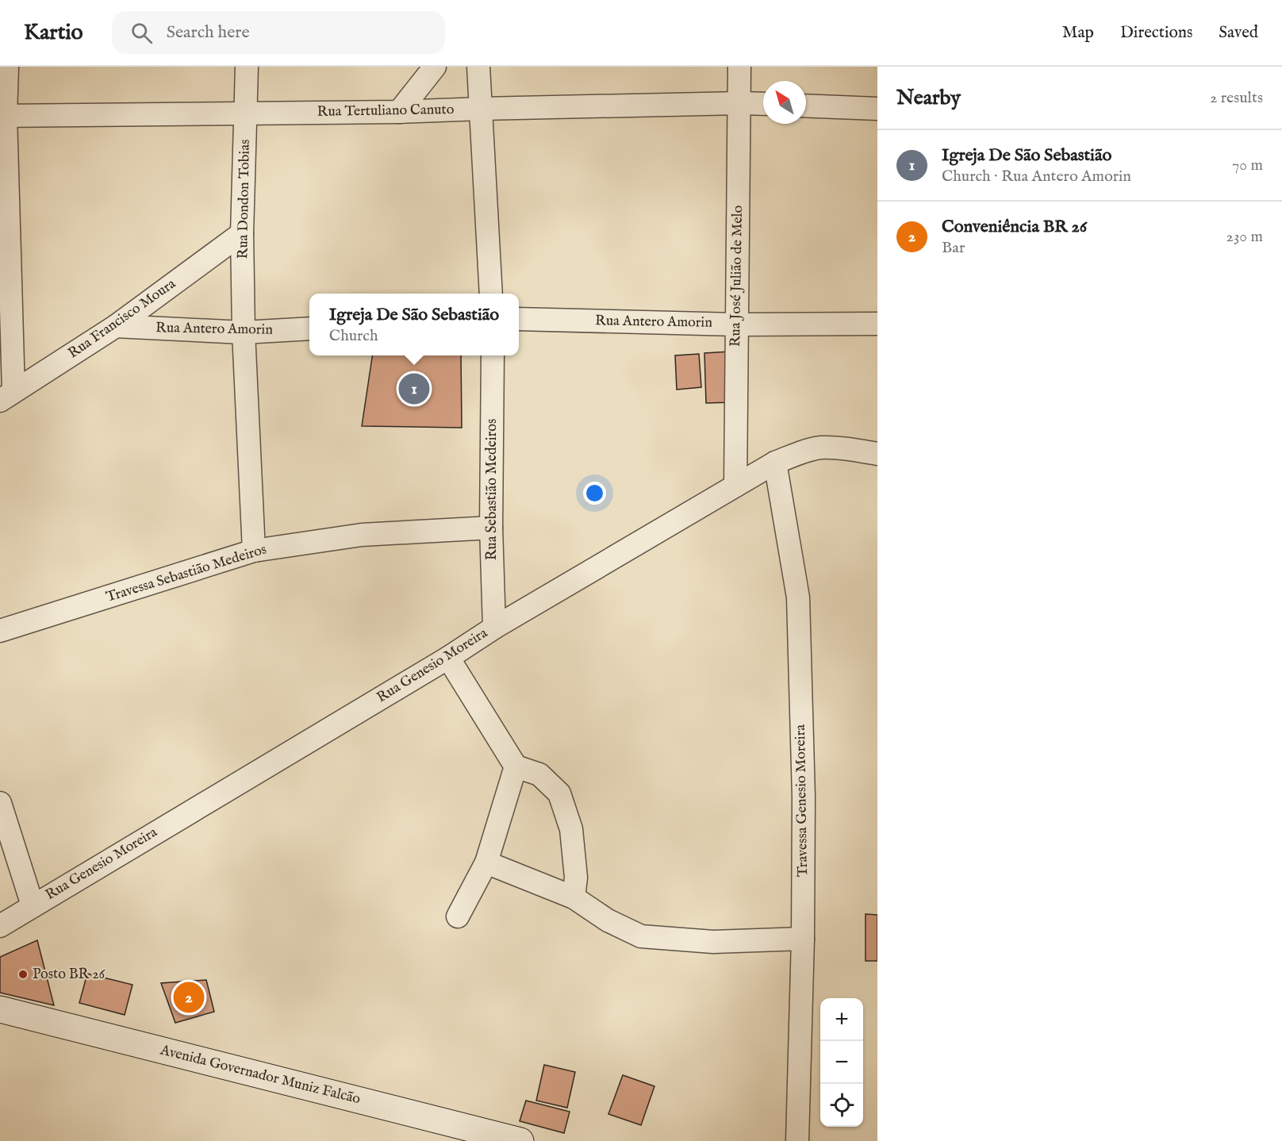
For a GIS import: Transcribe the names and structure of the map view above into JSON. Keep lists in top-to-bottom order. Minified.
{"streets":{"main road":["Avenida Governador Muniz Falcão"],"street":["Rua Tertuliano Canuto","Rua Dondon Tobias","Rua José Julião de Melo","Rua Francisco Moura","Rua Antero Amorin","Rua Sebastião Medeiros","Travessa Sebastião Medeiros","Rua Genesio Moreira","Travessa Genesio Moreira"]},"crossings":[["Rua Tertuliano Canuto","Rua Dondon Tobias"],["Rua Tertuliano Canuto","Rua José Julião de Melo"],["Rua Dondon Tobias","Rua Francisco Moura"],["Rua Dondon Tobias","Rua Antero Amorin"],["Rua Dondon Tobias","Travessa Sebastião Medeiros"],["Rua José Julião de Melo","Rua Antero Amorin"],["Rua José Julião de Melo","Rua Genesio Moreira"],["Rua Francisco Moura","Rua Antero Amorin"],["Rua Sebastião Medeiros","Travessa Sebastião Medeiros"],["Rua Sebastião Medeiros","Rua Genesio Moreira"],["Rua Genesio Moreira","Travessa Genesio Moreira"]],"places":["Posto BR 26"],"north":"top left","page":{"header":"Kartio","search":"Search here","nav":["Map","Directions","Saved"],"heading":["Nearby","2 results"],"list":[{"mark":"1","name":"Igreja De São Sebastião","note":"Church · Rua Antero Amorin","value":"70 m"},{"mark":"2","name":"Conveniência BR 26","note":"Bar","value":"230 m"}],"popup":["Igreja De São Sebastião","Church"],"pins":["1","2"],"map_buttons":["+","−"]}}
